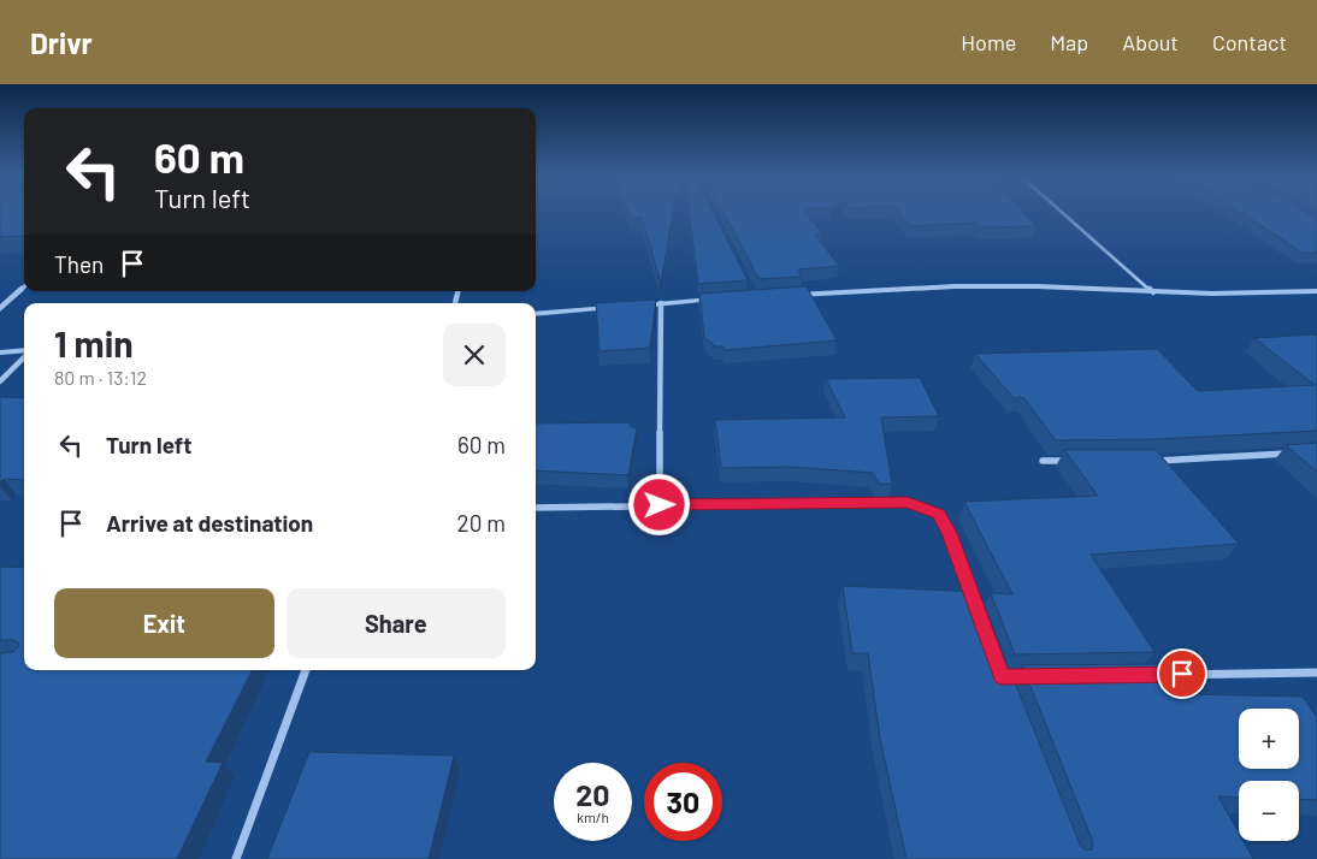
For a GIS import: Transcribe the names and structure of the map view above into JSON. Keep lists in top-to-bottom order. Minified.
{"page":{"header":"Drivr","nav":["Home","Map","About","Contact"],"turn":["60 m","Turn left"],"then":"Then","heading":["1 min","80 m · 13:12"],"list":[{"name":"Turn left","value":"60 m"},{"name":"Arrive at destination","value":"20 m"}],"buttons":["Exit","Share"],"map_buttons":["+","−"],"speed":"20 km/h","limit":"30"}}
